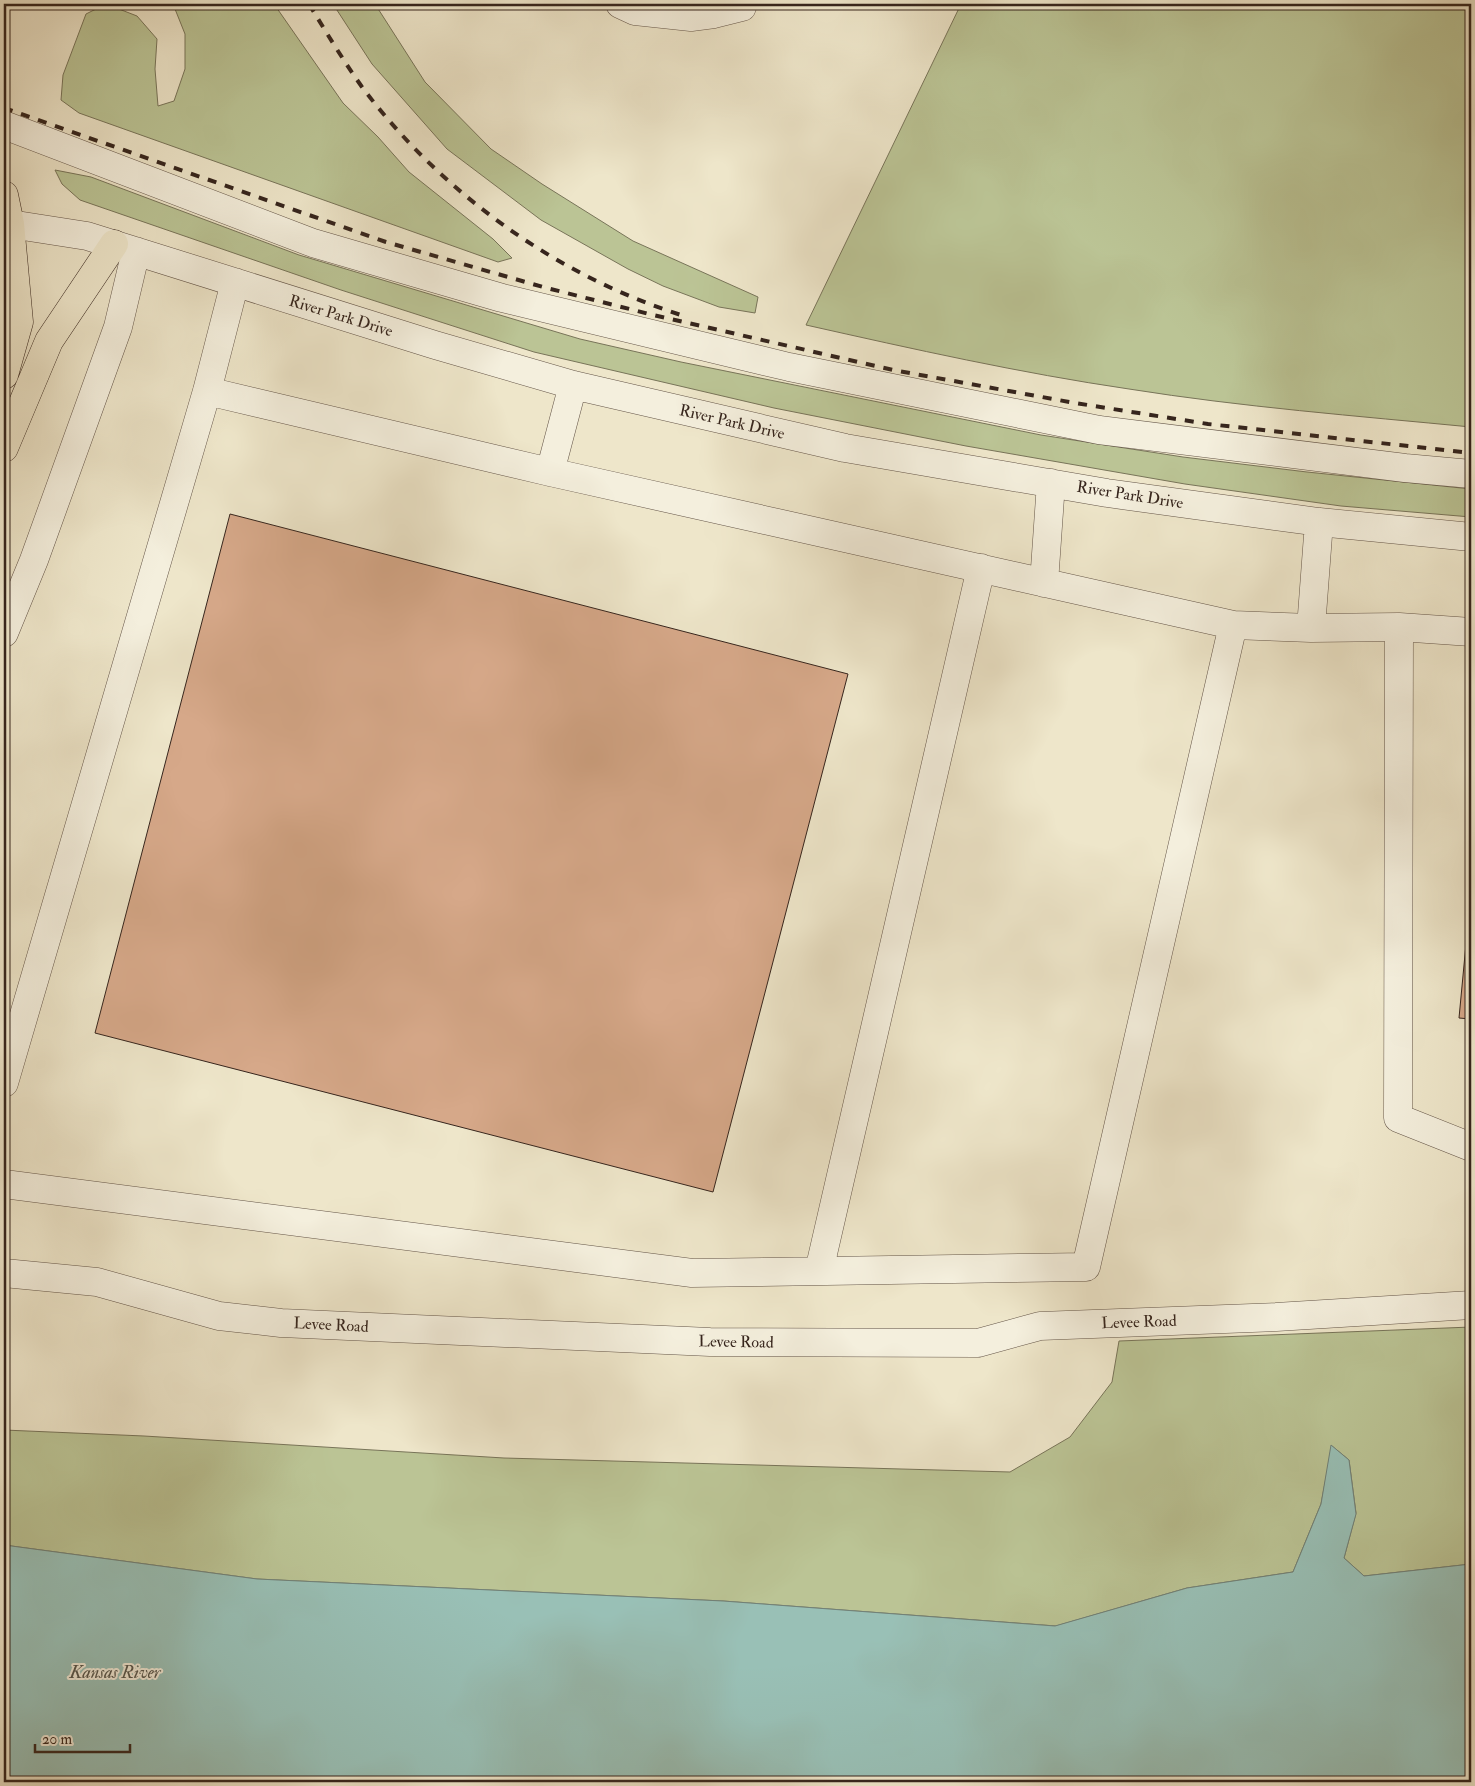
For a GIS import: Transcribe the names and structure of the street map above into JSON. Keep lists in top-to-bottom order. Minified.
{"streets":{"street":["River Park Drive","Levee Road"]},"water":["Kansas River"],"scale_bar":"20 m"}
